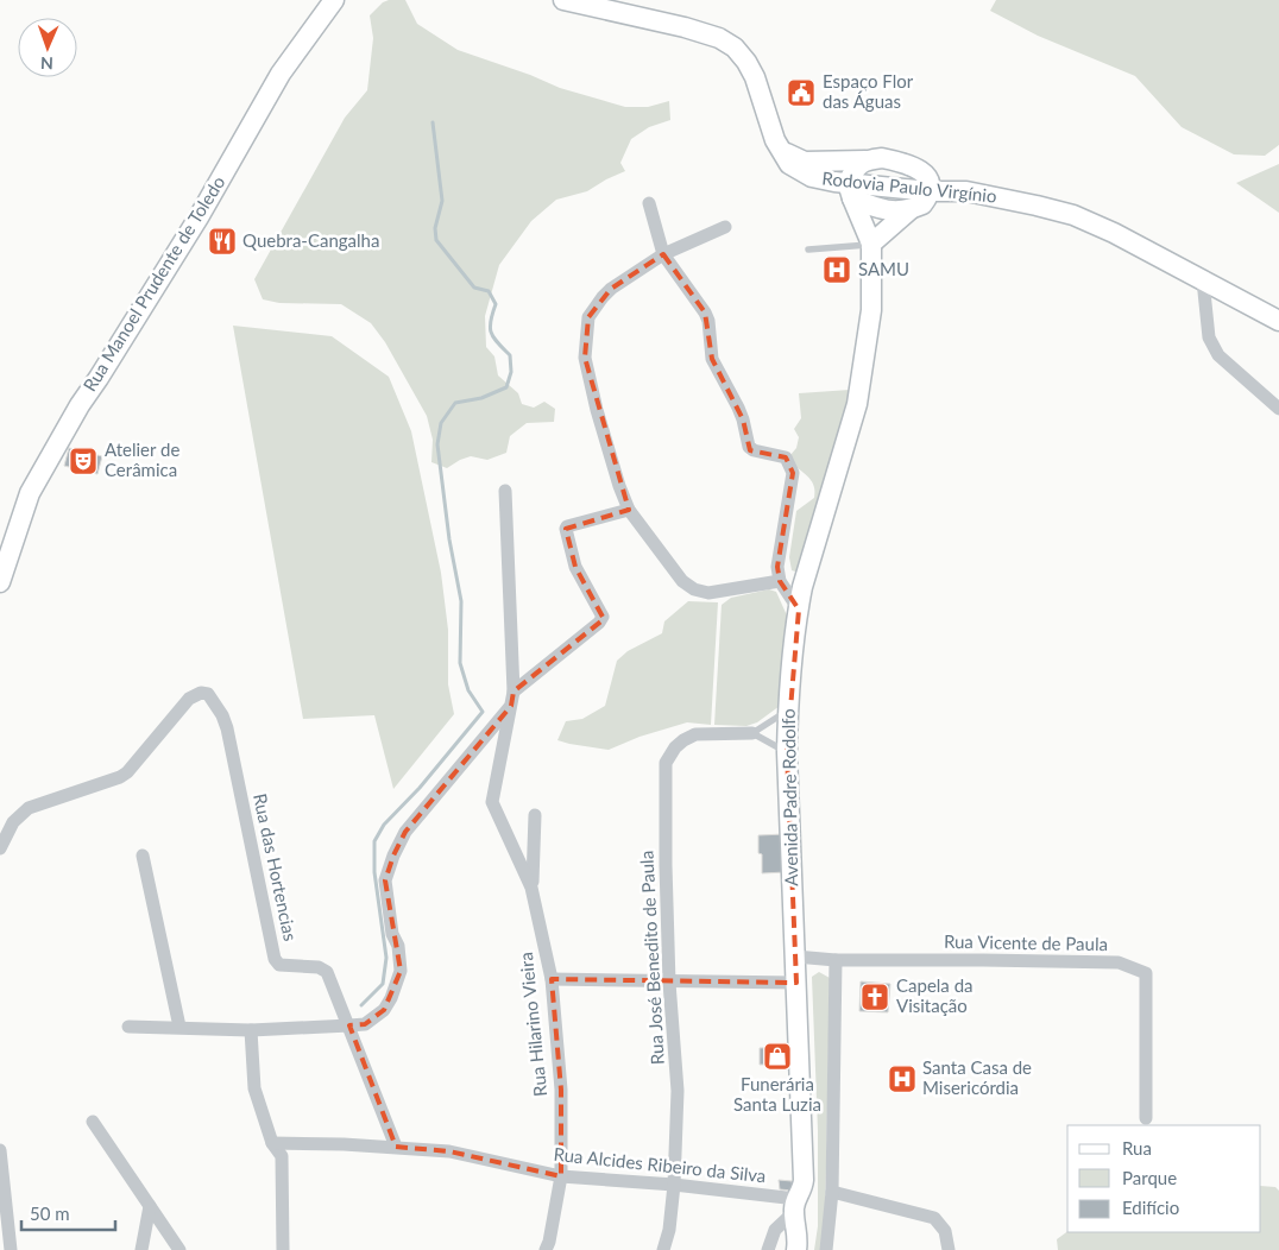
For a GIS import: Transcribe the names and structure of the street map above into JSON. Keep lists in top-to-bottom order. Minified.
{"streets":{"street":["Rodovia Paulo Virgínio","Rua Manoel Prudente de Toledo","Avenida Padre Rodolfo","Rua das Hortencias","Rua Vicente de Paula","Rua José Benedito de Paula","Rua Hilarino Vieira","Rua Alcides Ribeiro da Silva"]},"crossings":[["Rodovia Paulo Virgínio","Avenida Padre Rodolfo"],["Avenida Padre Rodolfo","Rua Vicente de Paula"],["Avenida Padre Rodolfo","Rua Alcides Ribeiro da Silva"],["Rua das Hortencias","Rua Alcides Ribeiro da Silva"],["Rua José Benedito de Paula","Rua Alcides Ribeiro da Silva"],["Rua Hilarino Vieira","Rua Alcides Ribeiro da Silva"]],"places":{"public building":["Espaço Flor das Águas"],"restaurant":["Quebra-Cangalha"],"hospital":["SAMU","Santa Casa de Misericórdia"],"theatre":["Atelier de Cerâmica"],"church":["Capela da Visitação"],"shop":["Funerária Santa Luzia"]},"legend":["Rua","Parque","Edifício"],"scale_bar":"50 m","north":"bottom"}
